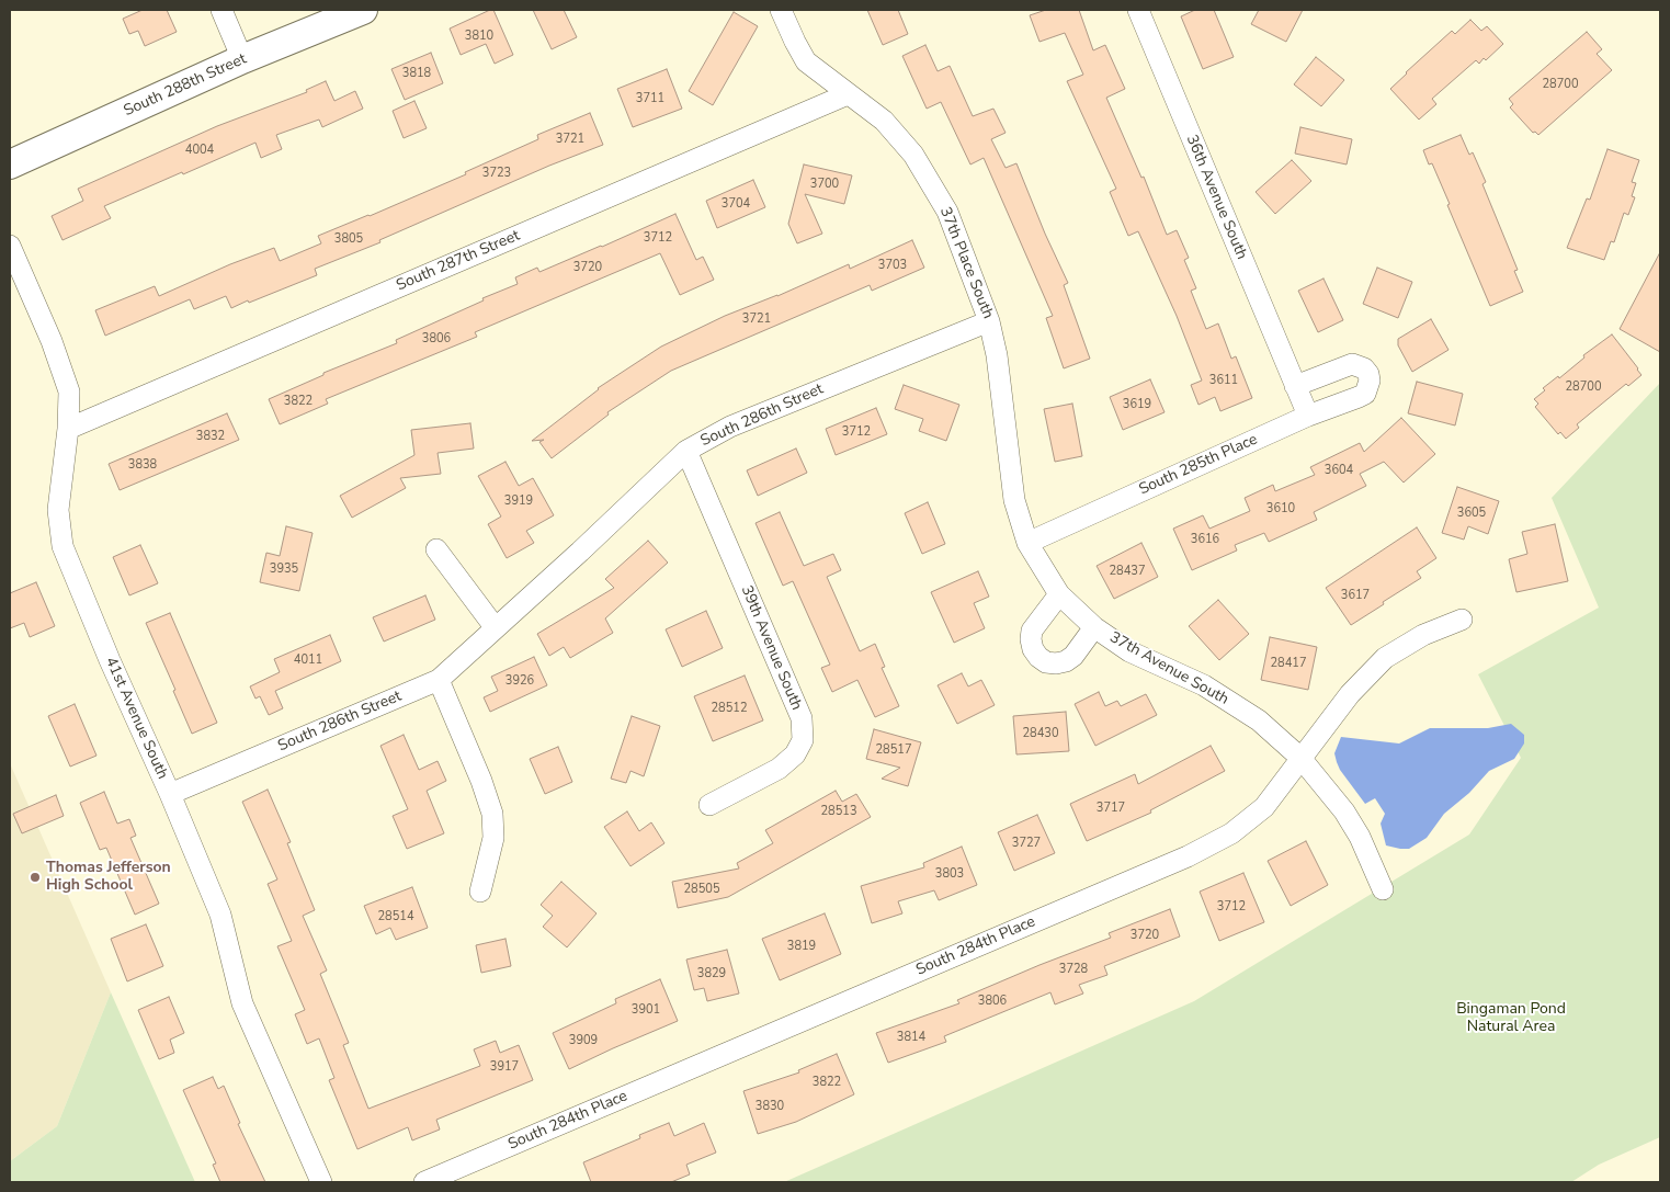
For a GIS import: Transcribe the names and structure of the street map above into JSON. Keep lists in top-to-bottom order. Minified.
{"streets":{"main road":["South 288th Street"],"street":["36th Avenue South","South 287th Street","37th Place South","South 286th Street","South 285th Place","39th Avenue South","37th Avenue South","41st Avenue South","South 284th Place"]},"crossings":[["36th Avenue South","South 285th Place"],["South 287th Street","37th Place South"],["South 287th Street","41st Avenue South"],["37th Place South","South 286th Street"],["37th Place South","South 285th Place"],["37th Place South","37th Avenue South"],["South 286th Street","39th Avenue South"],["South 286th Street","41st Avenue South"],["South 285th Place","37th Avenue South"],["37th Avenue South","South 284th Place"]],"parks":["Bingaman Pond Natural Area"],"places":["Thomas Jefferson High School"],"house_numbers":["3810","3818","28700","3711","3721","4004","3723","3700","3704","3712","3805","3703","3720","3721","3806","3611","28700","3822","3619","3712","3832","3838","3604","3919","3610","3605","3616","3935","28437","3617","4011","28417","3926","28512","28430","28517","3717","28513","3727","3803","28505","3712","28514","3720","3819","3728","3829","3806","3901","3814","3909","3917","3822","3830"]}
